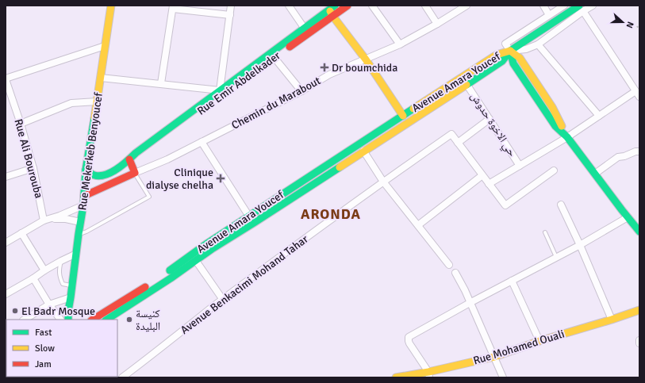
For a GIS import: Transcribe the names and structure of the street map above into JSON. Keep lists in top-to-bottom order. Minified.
{"streets":{"main road":["Avenue Amara Youcef","Rue Emir Abdelkader","Rue Mekerkeb Benyoucef","Rue Mohamed Ouali"],"street":["Chemin du Marabout","حي الاخوة حدوش","Rue Ali Bourouba","Avenue Benkacimi Mohand Tahar"]},"crossings":[["Avenue Amara Youcef","حي الاخوة حدوش"],["Rue Emir Abdelkader","Rue Mekerkeb Benyoucef"]],"districts":["ARONDA"],"places":{"health":["Dr boumchida","Clinique dialyse chelha"],"other":["El Badr Mosque","كنيسة البليدة"]},"legend":["Fast","Slow","Jam"],"north":"right"}
